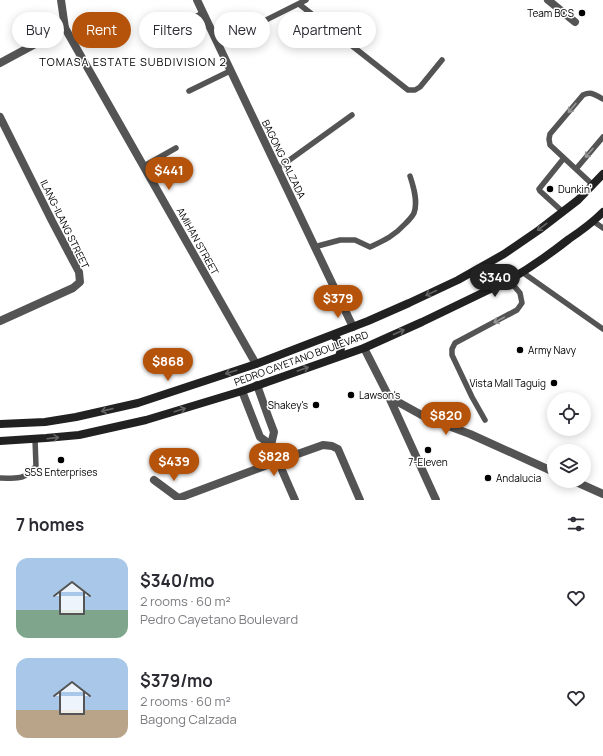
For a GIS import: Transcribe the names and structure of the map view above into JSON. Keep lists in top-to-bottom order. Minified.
{"streets":{"main road":["PEDRO CAYETANO BOULEVARD"],"street":["BAGONG CALZADA","ILANG-ILANG STREET","AMIHAN STREET"]},"crossings":[["BAGONG CALZADA","PEDRO CAYETANO BOULEVARD"],["AMIHAN STREET","PEDRO CAYETANO BOULEVARD"]],"districts":["TOMASA ESTATE SUBDIVISION 2"],"places":["Team BCS","Dunkin'","Army Navy","Vista Mall Taguig","Lawson's","Shakey's","7-Eleven","S5S Enterprises","Andalucia"],"page":{"chip":["Buy","Rent","Filters","New","Apartment"],"price":["$441","$340","$379","$868","$820","$828","$439"],"heading":"7 homes","list":[{"name":"$340/mo","note":"2 rooms · 60 m² · Pedro Cayetano Boulevard"},{"name":"$379/mo","note":"2 rooms · 60 m² · Bagong Calzada"}]}}
